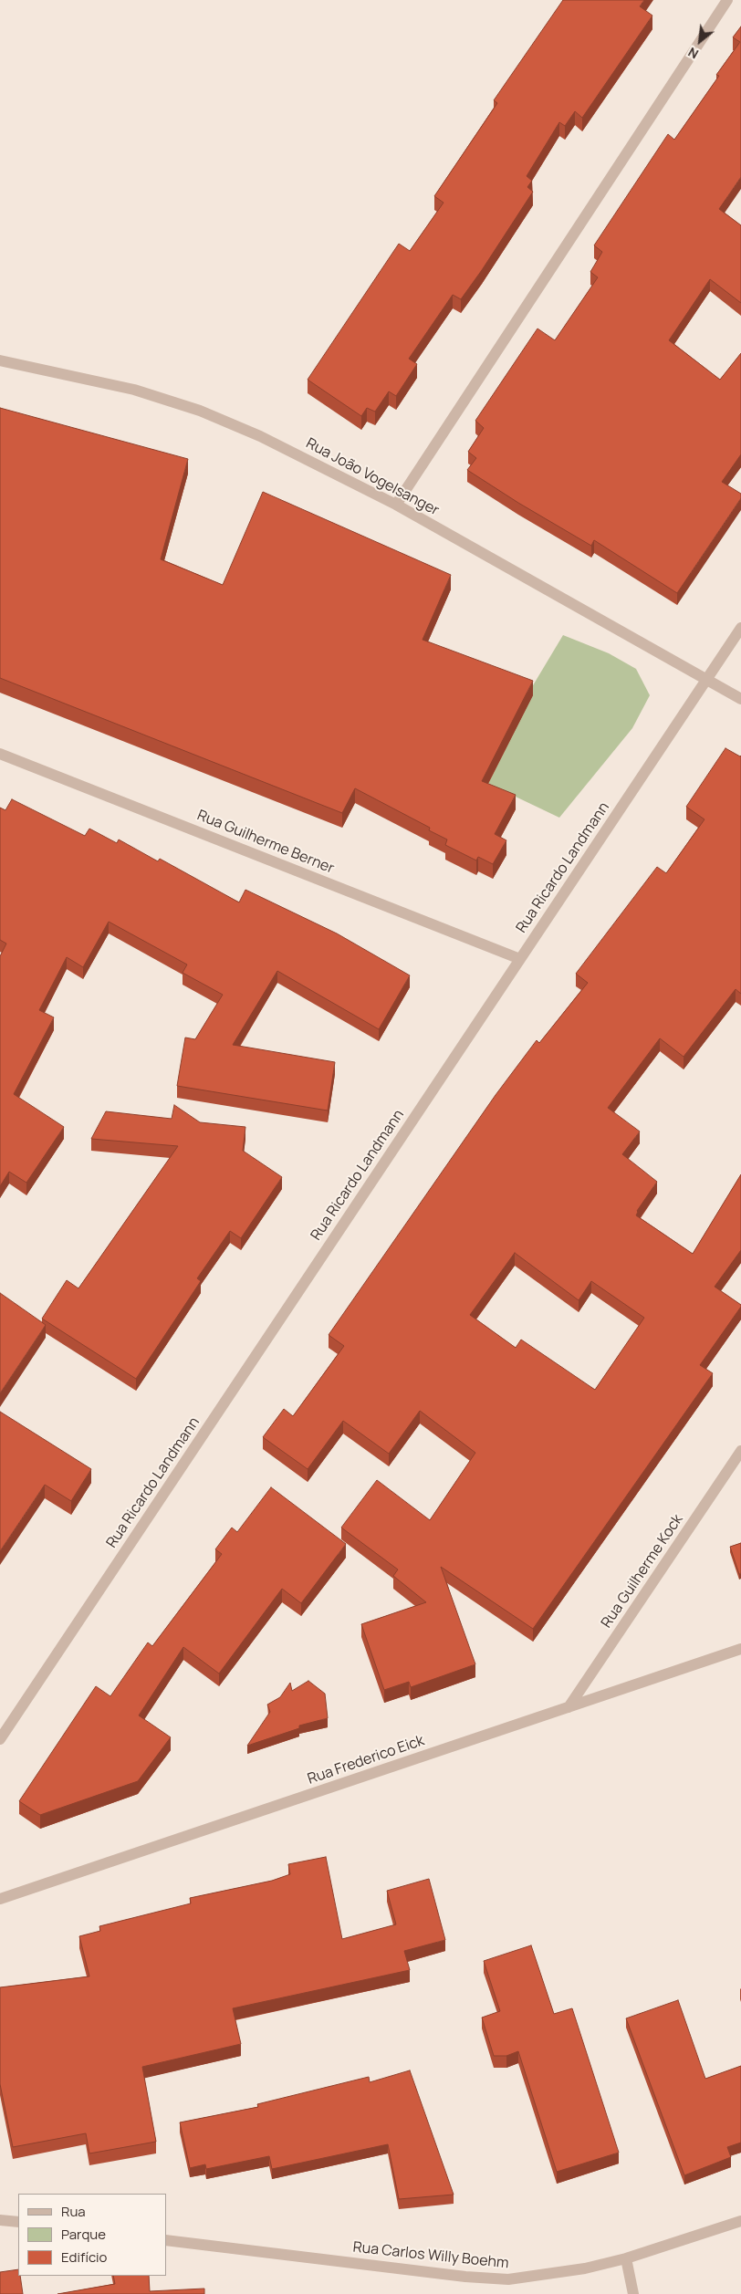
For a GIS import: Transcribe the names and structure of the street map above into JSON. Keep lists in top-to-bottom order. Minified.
{"streets":{"street":["Rua João Vogelsanger","Rua Guilherme Berner","Rua Ricardo Landmann","Rua Guilherme Kock","Rua Frederico Eick","Rua Carlos Willy Boehm"]},"crossings":[["Rua João Vogelsanger","Rua Ricardo Landmann"],["Rua Guilherme Berner","Rua Ricardo Landmann"],["Rua Guilherme Kock","Rua Frederico Eick"]],"legend":["Rua","Parque","Edifício"],"north":"bottom left"}
